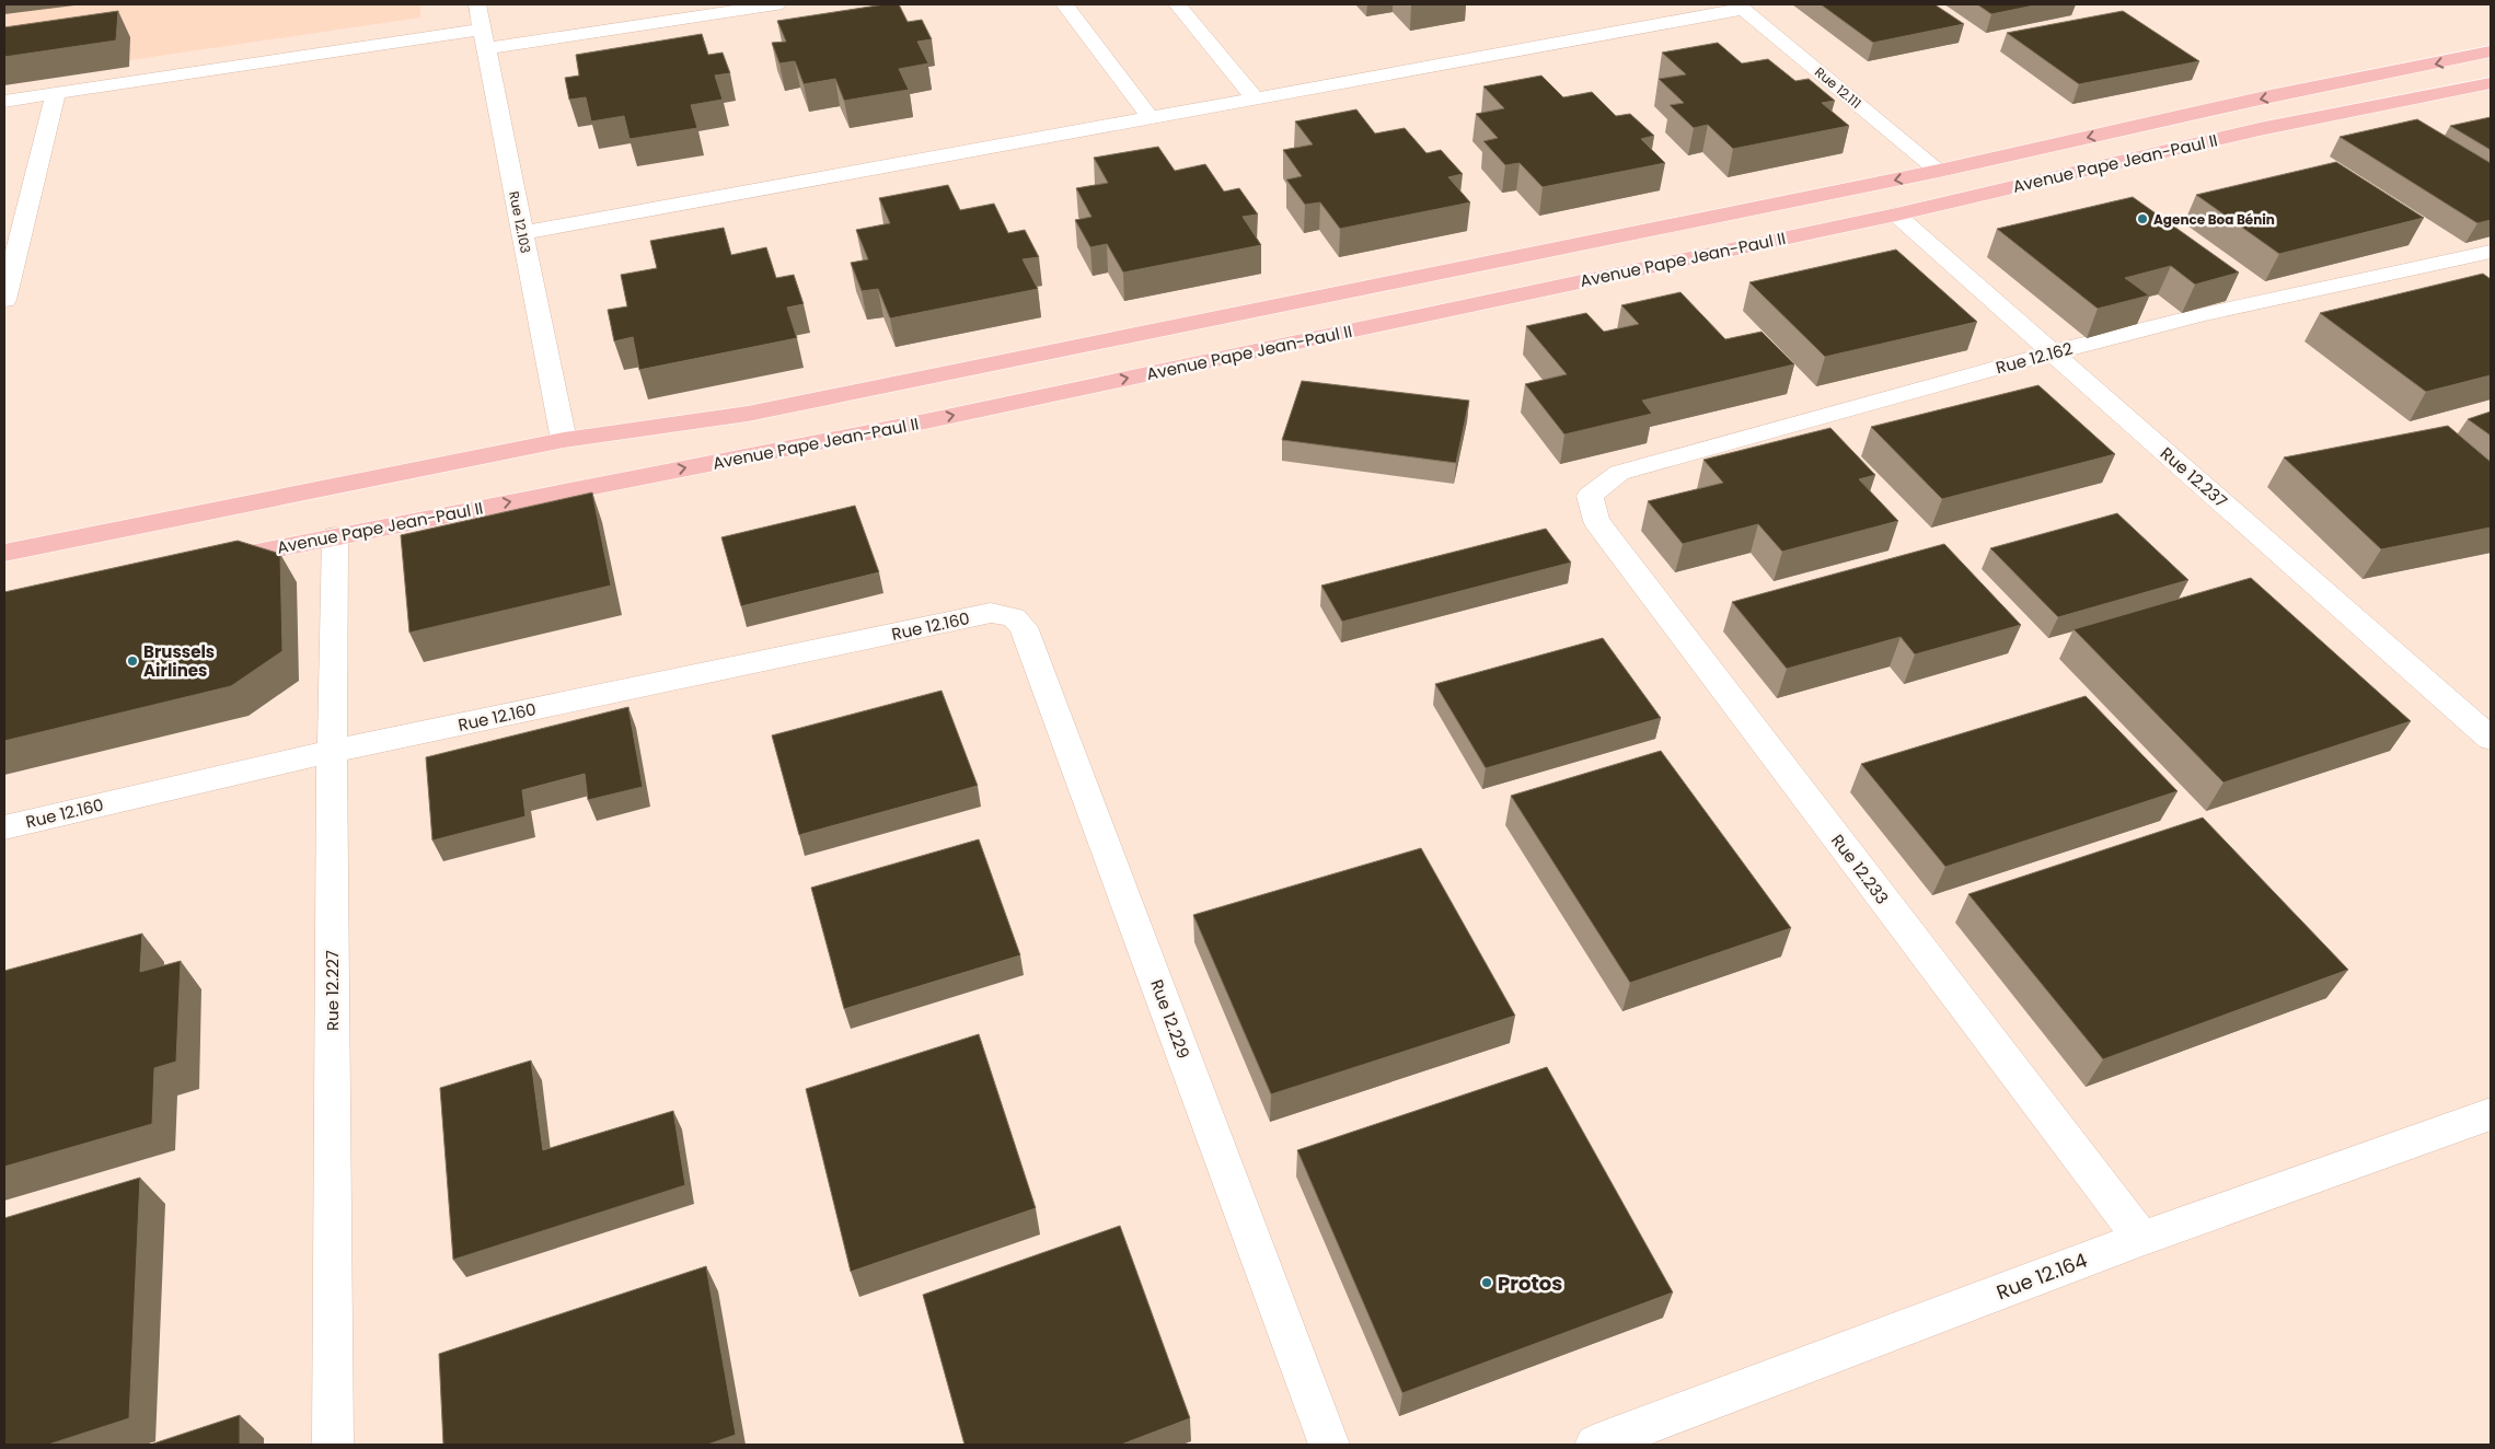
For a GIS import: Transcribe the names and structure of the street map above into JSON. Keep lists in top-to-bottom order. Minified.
{"streets":{"main road":["Avenue Pape Jean-Paul II"],"street":["Rue 12.111","Rue 12.103","Rue 12.162","Rue 12.237","Rue 12.160","Rue 12.233","Rue 12.227","Rue 12.229","Rue 12.164"]},"crossings":[["Rue 12.111","Avenue Pape Jean-Paul II"],["Avenue Pape Jean-Paul II","Rue 12.103"],["Avenue Pape Jean-Paul II","Rue 12.237"],["Avenue Pape Jean-Paul II","Rue 12.227"],["Rue 12.162","Rue 12.237"],["Rue 12.162","Rue 12.233"],["Rue 12.160","Rue 12.227"],["Rue 12.160","Rue 12.229"],["Rue 12.233","Rue 12.164"]],"places":["Agence Boa Bénin","Brussels Airlines","Protos"]}
